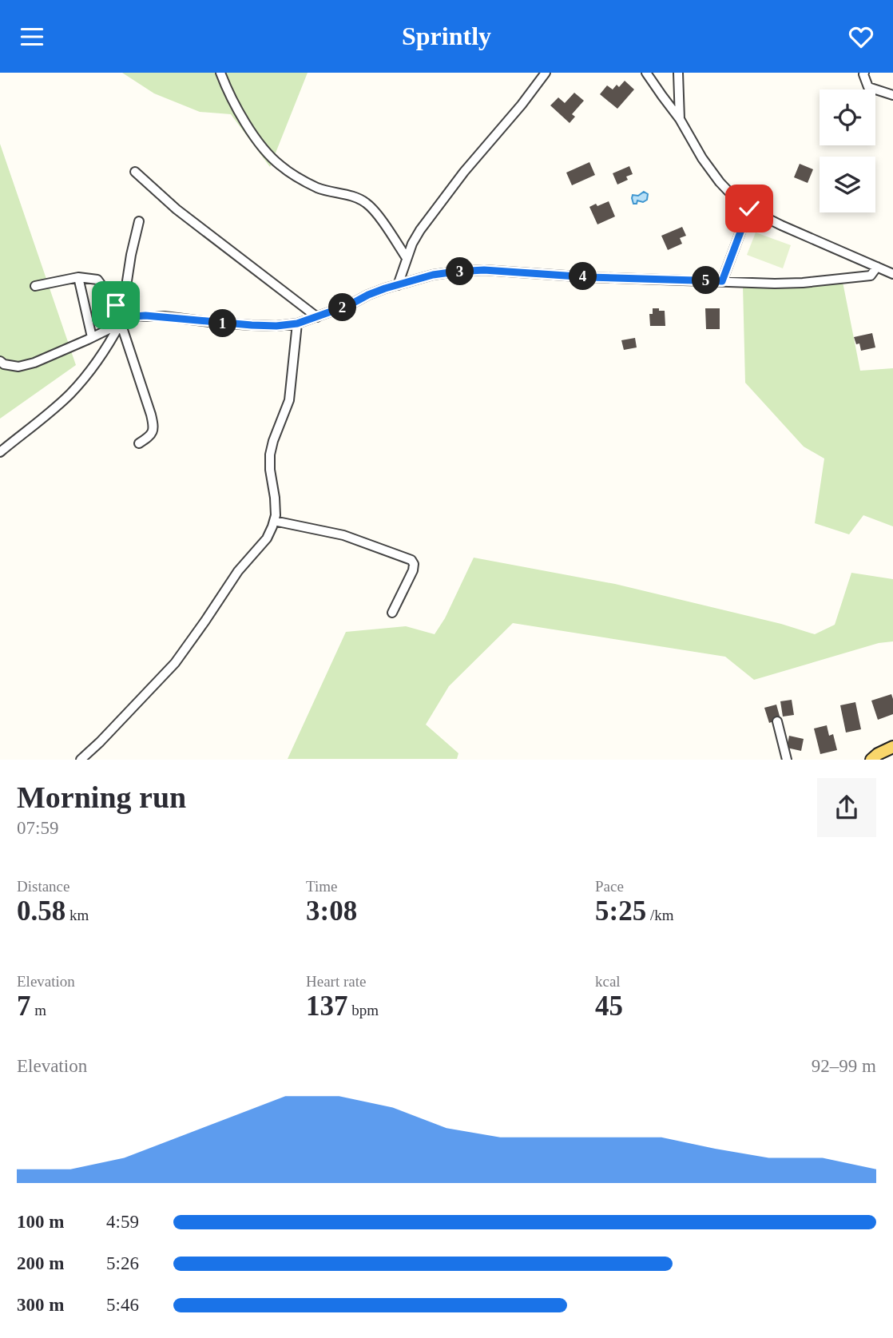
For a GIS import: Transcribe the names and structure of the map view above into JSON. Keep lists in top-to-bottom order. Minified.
{"page":{"header":"Sprintly","pins":["3","4","5","2","1"],"heading":["Morning run","07:59"],"stats":[["Distance","0.58 km"],["Time","3:08"],["Pace","5:25 /km"],["Elevation","7 m"],["Heart rate","137 bpm"],["kcal","45"]],"chart":["Elevation","92–99 m"],"list":[{"name":"100 m","note":"4:59"},{"name":"200 m","note":"5:26"},{"name":"300 m","note":"5:46"}]}}
